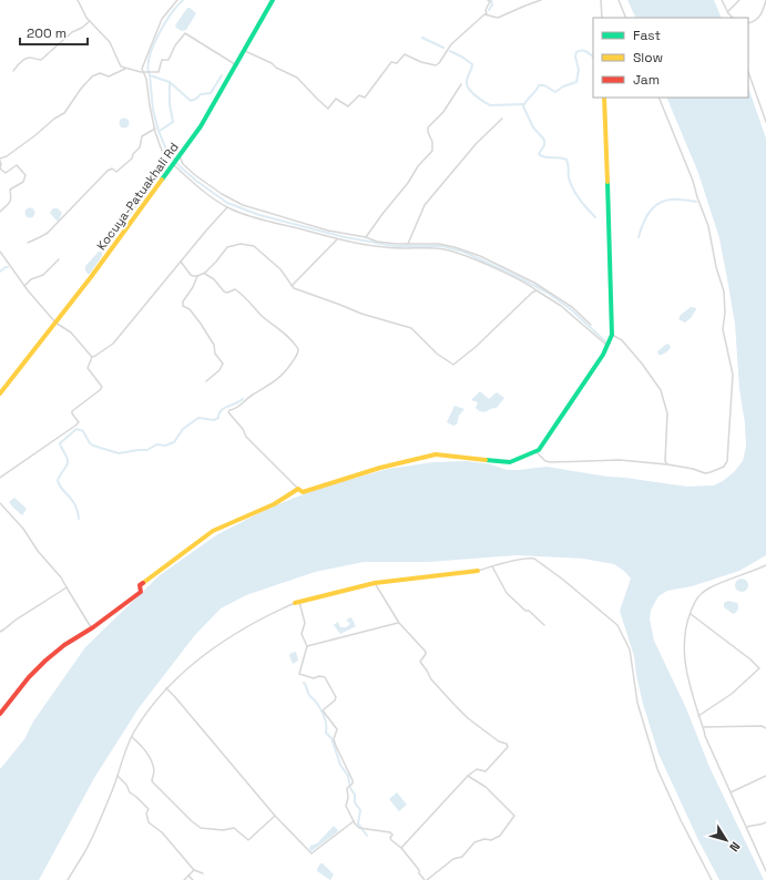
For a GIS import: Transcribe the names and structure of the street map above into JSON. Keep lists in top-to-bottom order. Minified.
{"streets":{"street":["Kocuya-Patuakhali Rd"]},"legend":["Fast","Slow","Jam"],"scale_bar":"200 m","north":"bottom right"}
